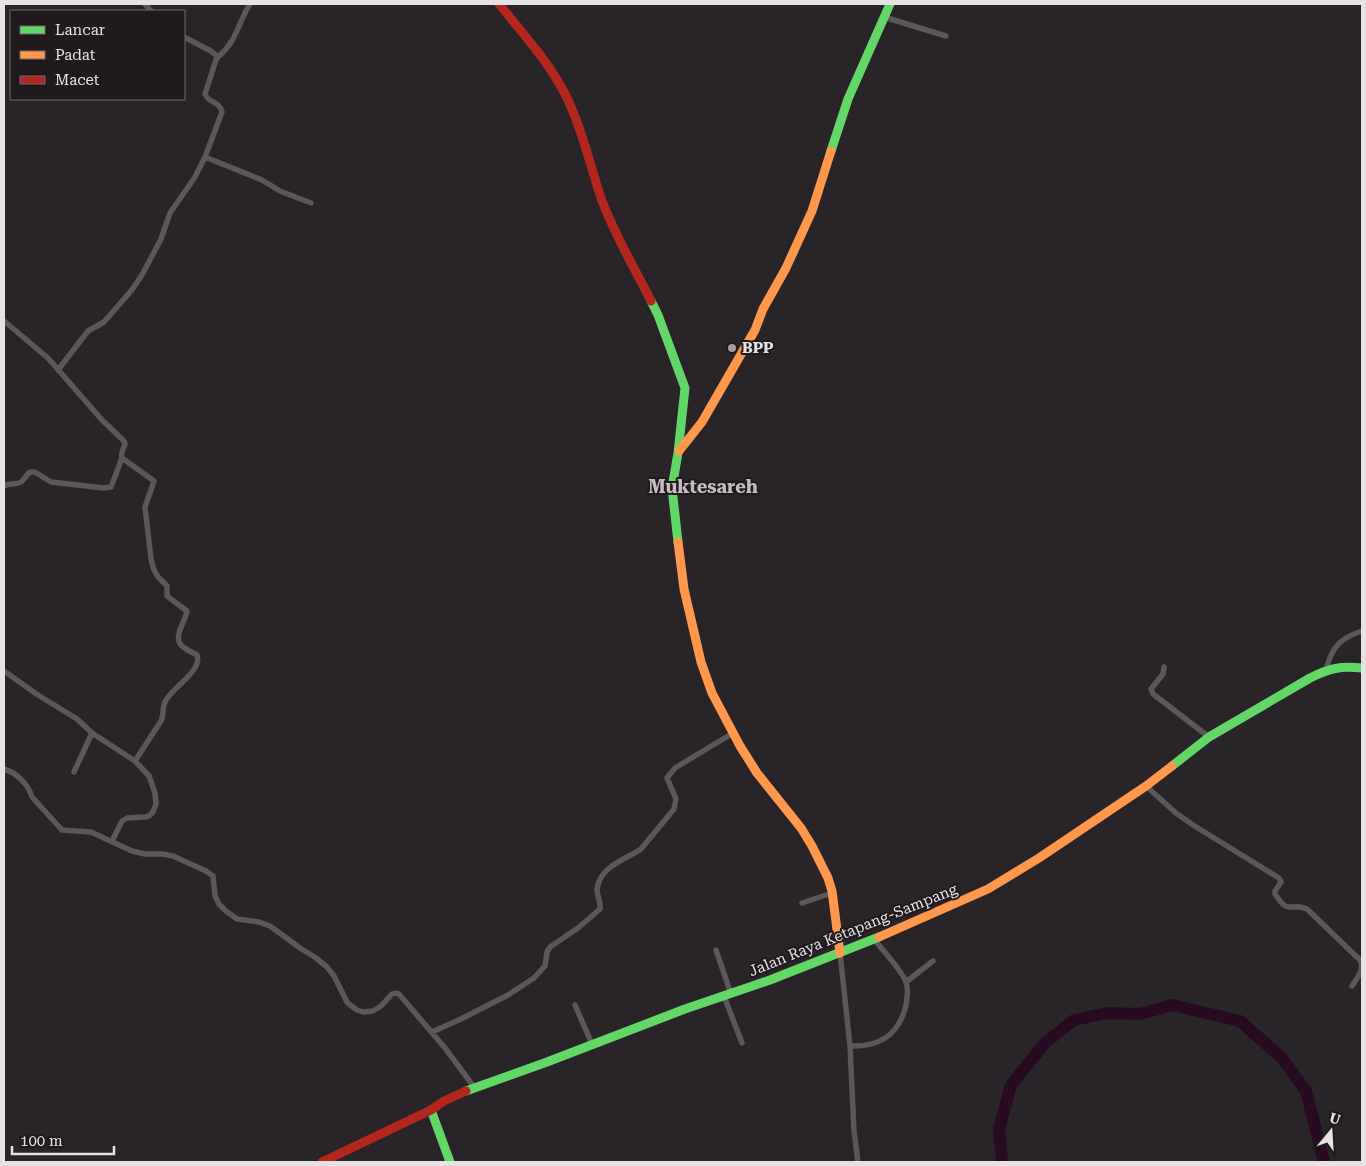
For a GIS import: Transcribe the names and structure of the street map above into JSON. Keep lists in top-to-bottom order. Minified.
{"streets":{"main road":["Jalan Raya Ketapang-Sampang"]},"districts":["Muktesareh"],"places":["BPP"],"legend":["Lancar","Padat","Macet"],"scale_bar":"100 m","north":"top"}
